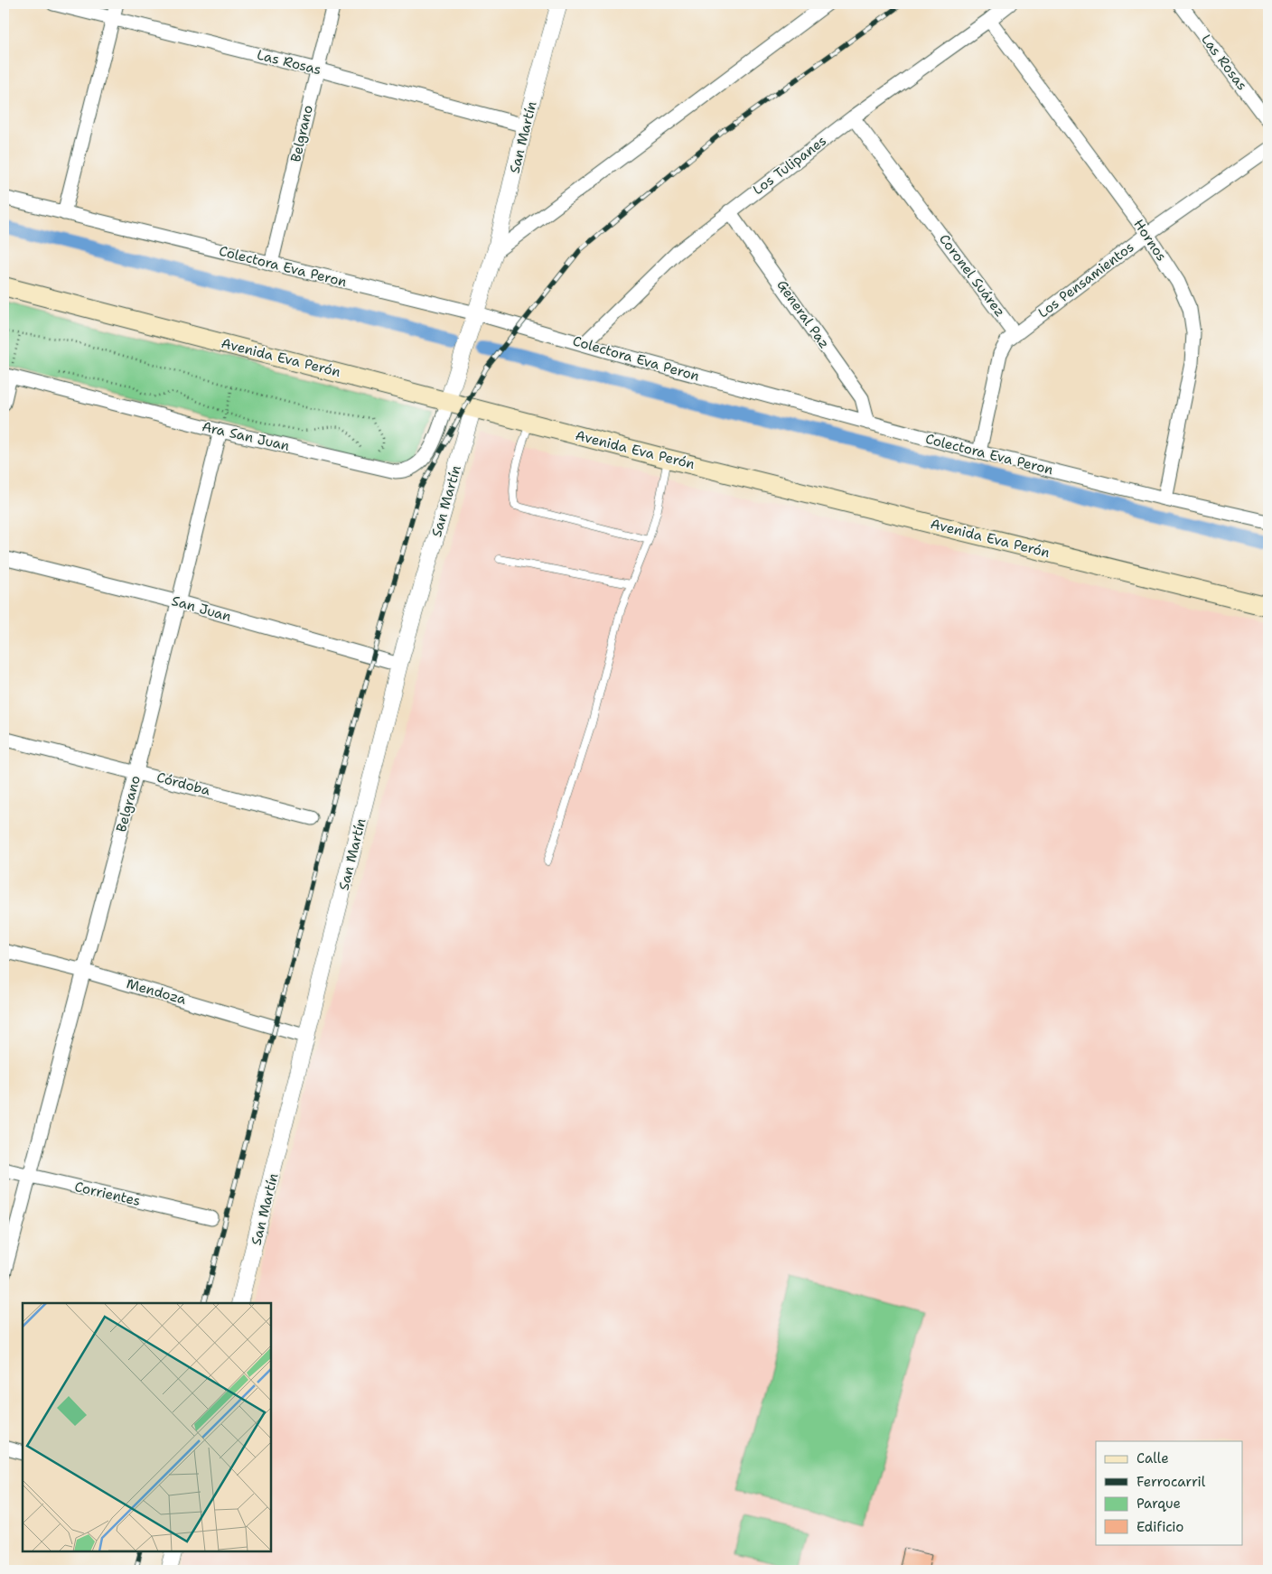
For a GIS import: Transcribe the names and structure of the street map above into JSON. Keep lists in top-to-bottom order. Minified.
{"streets":{"main road":["Avenida Eva Perón"],"street":["Las Rosas","Belgrano","San Martín","Los Tulipanes","Hornos","Colectora Eva Peron","Coronel Suárez","Los Pensamientos","General Paz","Ara San Juan","San Juan","Córdoba","Mendoza","Corrientes"]},"crossings":[["Las Rosas","Belgrano"],["Las Rosas","San Martín"],["Belgrano","Colectora Eva Peron"],["Belgrano","Ara San Juan"],["Belgrano","San Juan"],["Belgrano","Córdoba"],["Belgrano","Mendoza"],["Belgrano","Corrientes"],["San Martín","Colectora Eva Peron"],["San Martín","Avenida Eva Perón"],["San Martín","Ara San Juan"],["San Martín","San Juan"],["San Martín","Mendoza"],["Los Tulipanes","Hornos"],["Los Tulipanes","Colectora Eva Peron"],["Los Tulipanes","Coronel Suárez"],["Los Tulipanes","General Paz"],["Hornos","Colectora Eva Peron"],["Hornos","Los Pensamientos"],["Colectora Eva Peron","General Paz"],["Coronel Suárez","Los Pensamientos"],["Avenida Eva Perón","Ara San Juan"]],"legend":["Calle","Ferrocarril","Parque","Edificio"]}
